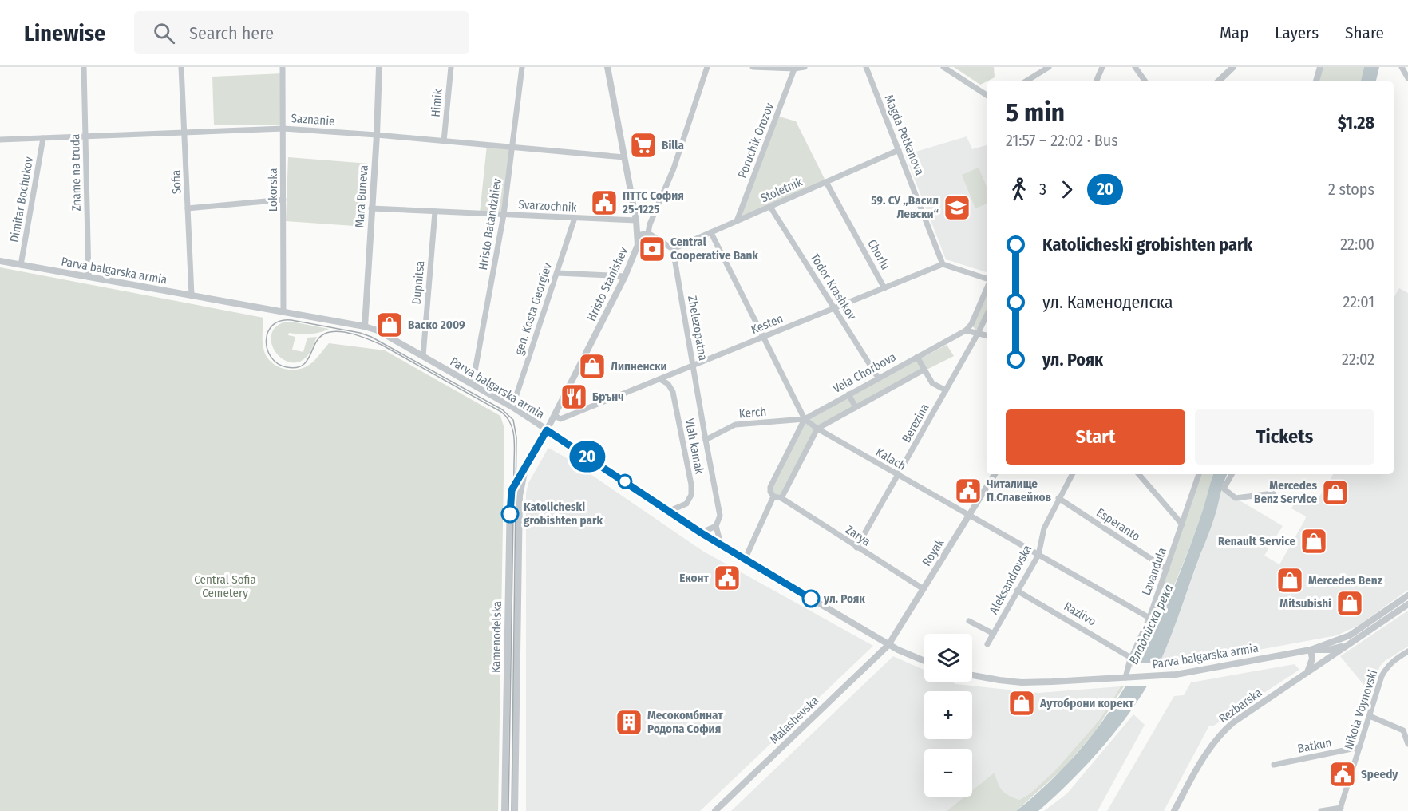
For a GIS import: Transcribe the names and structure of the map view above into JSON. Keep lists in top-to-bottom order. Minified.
{"streets":{"street":["Himik","Saznanie","Magda Petkanova","Poruchik Orozov","Zname na truda","Sofia","Lokorska","Stoletnik","Mara Buneva","Dimitar Bochukov","Svarzochnik","Hristo Batandzhiev","Chorlu","Parva balgarska armia","Dupnitsa","Hristo Stanishev","Todor Krashkov","gen. Kosta Georgiev","Kesten","Zhelezopatna","Vela Chorbova","Kerch","Berezina","Vlah kamak","Kalach","Esperanto","Zarya","Royak","Lavandula","Aleksandrovska","Razlivo","Kamenodelska","Rezbarska","Nikola Voynovski","Malashevska","Batkun"]},"crossings":[["Himik","Saznanie"],["Saznanie","Zname na truda"],["Saznanie","Sofia"],["Saznanie","Lokorska"],["Saznanie","Mara Buneva"],["Saznanie","Dimitar Bochukov"],["Saznanie","Hristo Batandzhiev"],["Magda Petkanova","Stoletnik"],["Magda Petkanova","Kesten"],["Poruchik Orozov","Stoletnik"],["Zname na truda","Parva balgarska armia"],["Sofia","Parva balgarska armia"],["Lokorska","Parva balgarska armia"],["Stoletnik","Chorlu"],["Stoletnik","Todor Krashkov"],["Stoletnik","Zhelezopatna"],["Stoletnik","Kalach"],["Mara Buneva","Svarzochnik"],["Mara Buneva","Parva balgarska armia"],["Dimitar Bochukov","Parva balgarska armia"],["Svarzochnik","Hristo Batandzhiev"],["Svarzochnik","Dupnitsa"],["Svarzochnik","gen. Kosta Georgiev"],["Hristo Batandzhiev","Parva balgarska armia"],["Chorlu","Kesten"],["Parva balgarska armia","Dupnitsa"],["Parva balgarska armia","Hristo Stanishev"],["Parva balgarska armia","gen. Kosta Georgiev"],["Parva balgarska armia","Vlah kamak"],["Parva balgarska armia","Royak"],["Parva balgarska armia","Lavandula"],["Parva balgarska armia","Kamenodelska"],["Parva balgarska armia","Rezbarska"],["Parva balgarska armia","Malashevska"],["Hristo Stanishev","Kesten"],["Hristo Stanishev","Kamenodelska"],["Todor Krashkov","Kesten"],["Todor Krashkov","Vela Chorbova"],["Kesten","Zhelezopatna"],["Kesten","Vlah kamak"],["Kesten","Kalach"],["Zhelezopatna","Kerch"],["Zhelezopatna","Vlah kamak"],["Vela Chorbova","Kerch"],["Vela Chorbova","Kalach"],["Kerch","Vlah kamak"],["Kerch","Kalach"],["Berezina","Kalach"],["Berezina","Zarya"],["Kalach","Royak"],["Kalach","Lavandula"],["Kalach","Aleksandrovska"],["Esperanto","Lavandula"],["Esperanto","Aleksandrovska"],["Zarya","Royak"],["Royak","Malashevska"],["Lavandula","Razlivo"],["Aleksandrovska","Razlivo"],["Nikola Voynovski","Batkun"]],"water":["Владайска река"],"parks":["Central Sofia Cemetery"],"places":{"supermarket":["Billa"],"public building":["ПТТС София 25-1225","Читалище П.Славейков","Еконт","Speedy"],"school or university":["59. СУ „Васил Левски“"],"bank":["Central Cooperative Bank"],"shop":["Васко 2009","Липненски","Mercedes Benz Service","Renault Service","Mercedes Benz","Mitsubishi","Аутоброни корект"],"restaurant":["Брънч"],"other":["Katolicheski grobishten park","ул. Рояк"],"building":["Месокомбинат Родопа София"]},"lines":["bus line 20"],"page":{"header":"Linewise","search":"Search here","nav":["Map","Layers","Share"],"on_map":"20","heading":["5 min","21:57 – 22:02 · Bus","$1.28"],"legs":["3","20","2 stops"],"list":[{"name":"Katolicheski grobishten park","value":"22:00"},{"name":"ул. Каменоделска","value":"22:01"},{"name":"ул. Рояк","value":"22:02"}],"buttons":["Start","Tickets"],"map_buttons":["+","−"]}}
